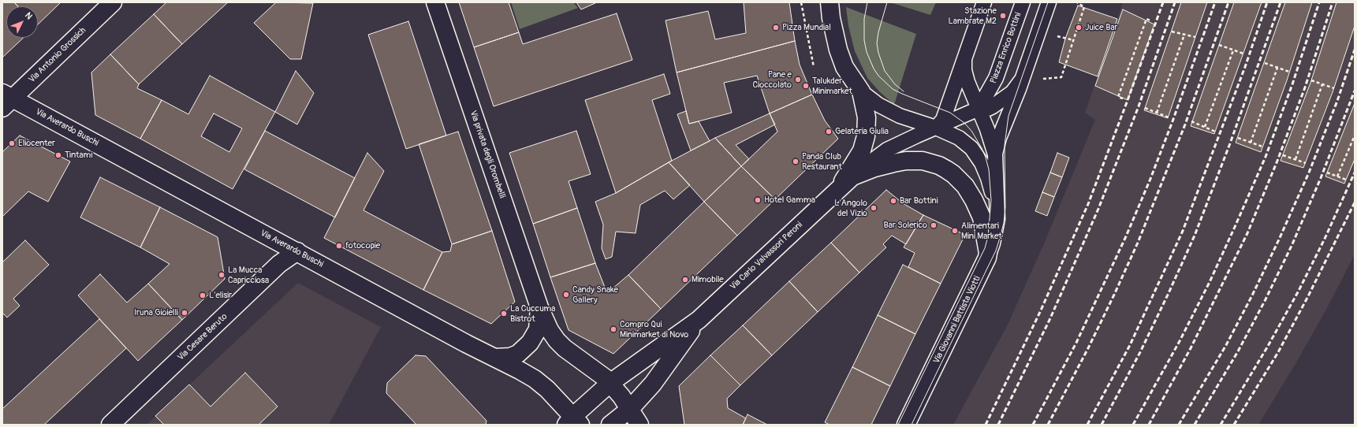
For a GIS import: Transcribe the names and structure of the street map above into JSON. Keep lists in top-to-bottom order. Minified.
{"streets":{"street":["Via Antonio Grossich","Via Averardo Buschi","Via privata degli Orombelli","Via Carlo Valvassori Peroni","Via Giovanni Battista Viotti","Via Cesare Beruto"],"lane":["Piazza Enrico Bottini"]},"crossings":[["Via Antonio Grossich","Via Averardo Buschi"],["Via Averardo Buschi","Via privata degli Orombelli"],["Via Averardo Buschi","Via Carlo Valvassori Peroni"],["Via Averardo Buschi","Via Cesare Beruto"],["Via privata degli Orombelli","Via Carlo Valvassori Peroni"]],"places":["Stazione Lambrate M2","Pizza Mundial","Juice Bar","Pane e Cioccolato","Talukder Minimarket","Gelateria Giulia","Eliocenter","Tintami","Panda Club Restaurant","Hotel Gamma","Bar Bottini","L'Angolo del Vizio","Bar Solerico","Alimentari Mini Market","fotocopie","La Mucca Capricciosa","Mimobile","Candy Snake Gallery","L'elisir","Iruna Gioielli","La Cuccuma Bistrot","Compro Qui Minimarket di Novo"],"north":"top right"}
